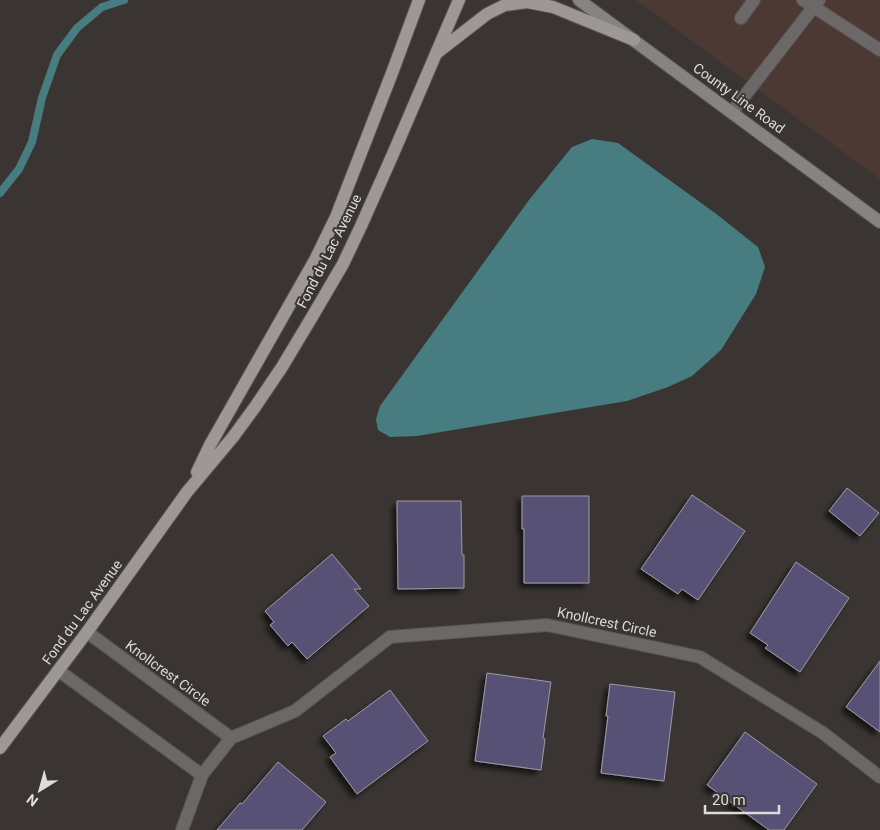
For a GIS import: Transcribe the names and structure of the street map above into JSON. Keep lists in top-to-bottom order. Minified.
{"streets":{"main road":["County Line Road","Fond du Lac Avenue"],"street":["Knollcrest Circle"]},"crossings":[["Fond du Lac Avenue","Knollcrest Circle"]],"scale_bar":"20 m","north":"bottom left"}
